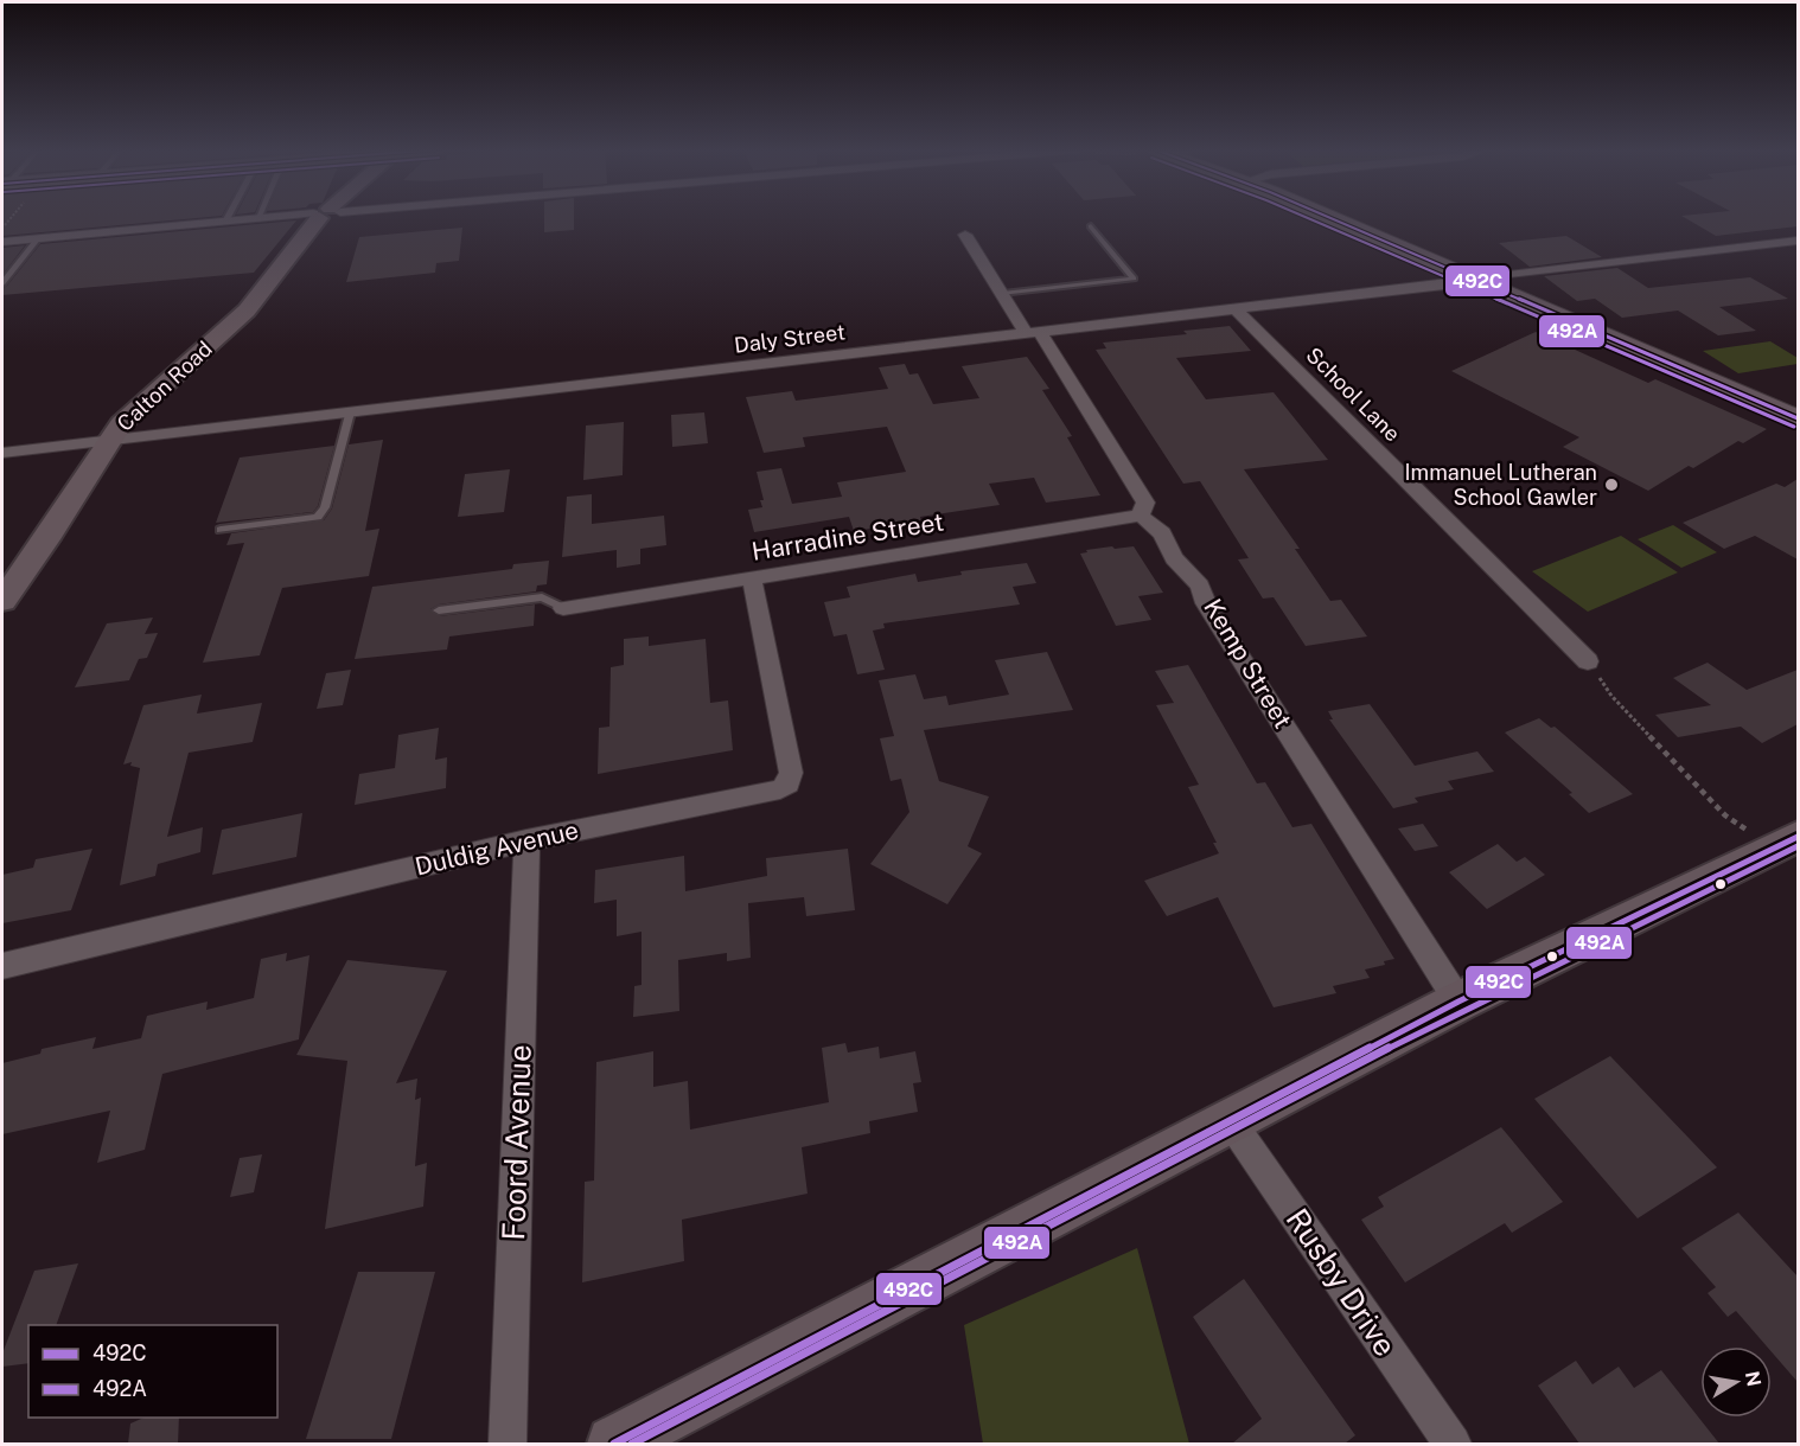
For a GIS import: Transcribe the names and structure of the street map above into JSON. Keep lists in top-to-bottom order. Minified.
{"streets":{"main road":["Calton Road"],"street":["Daly Street","School Lane","Harradine Street","Kemp Street","Duldig Avenue","Foord Avenue","Rusby Drive"]},"crossings":[["Daly Street","Calton Road"],["Daly Street","School Lane"],["Harradine Street","Kemp Street"],["Harradine Street","Duldig Avenue"],["Duldig Avenue","Foord Avenue"]],"places":["Immanuel Lutheran School Gawler"],"lines":["transit line 492C","transit line 492A"],"legend":["492C","492A"],"north":"right"}
